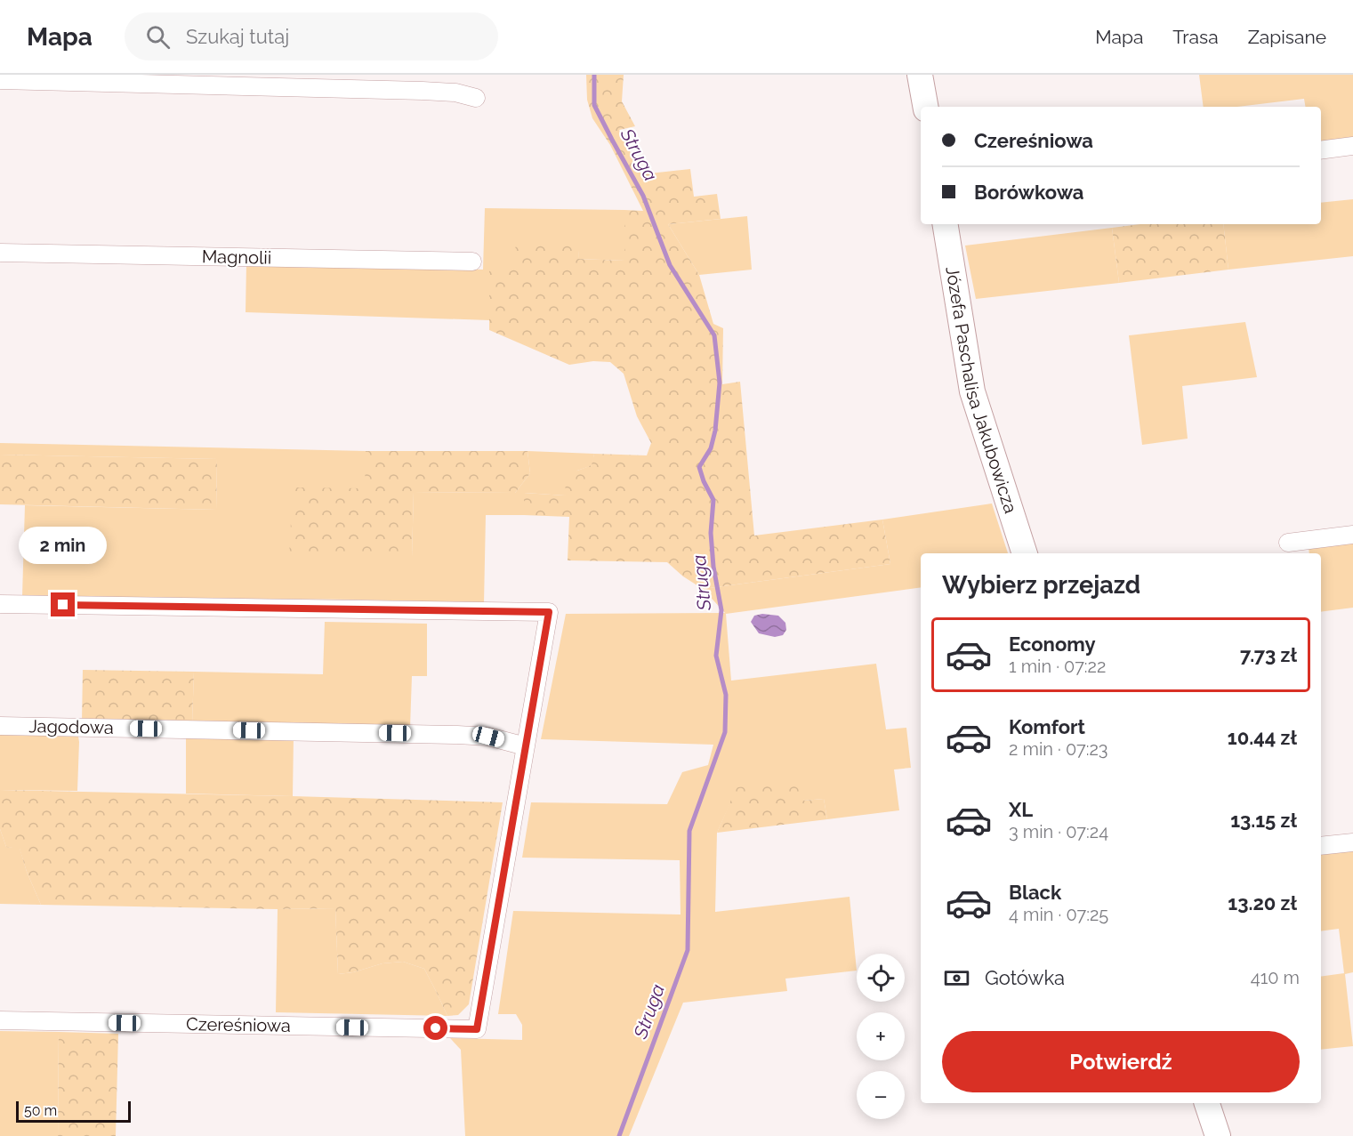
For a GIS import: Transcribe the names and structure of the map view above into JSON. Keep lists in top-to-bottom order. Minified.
{"streets":{"street":["Magnolii","Józefa Paschalisa Jakubowicza","Jagodowa","Czereśniowa"]},"crossings":[["Jagodowa","Czereśniowa"]],"water":["Struga"],"scale_bar":"50 m","page":{"header":"Mapa","search":"Szukaj tutaj","nav":["Mapa","Trasa","Zapisane"],"banner":["Czereśniowa","Borówkowa"],"bubble":"2 min","heading":"Wybierz przejazd","list":[{"name":"Economy","note":"1 min · 07:22","value":"7.73 zł"},{"name":"Komfort","note":"2 min · 07:23","value":"10.44 zł"},{"name":"XL","note":"3 min · 07:24","value":"13.15 zł"},{"name":"Black","note":"4 min · 07:25","value":"13.20 zł"}],"pay":["Gotówka","410 m"],"map_buttons":["+","−"],"buttons":"Potwierdź","scale":"50 m"}}
